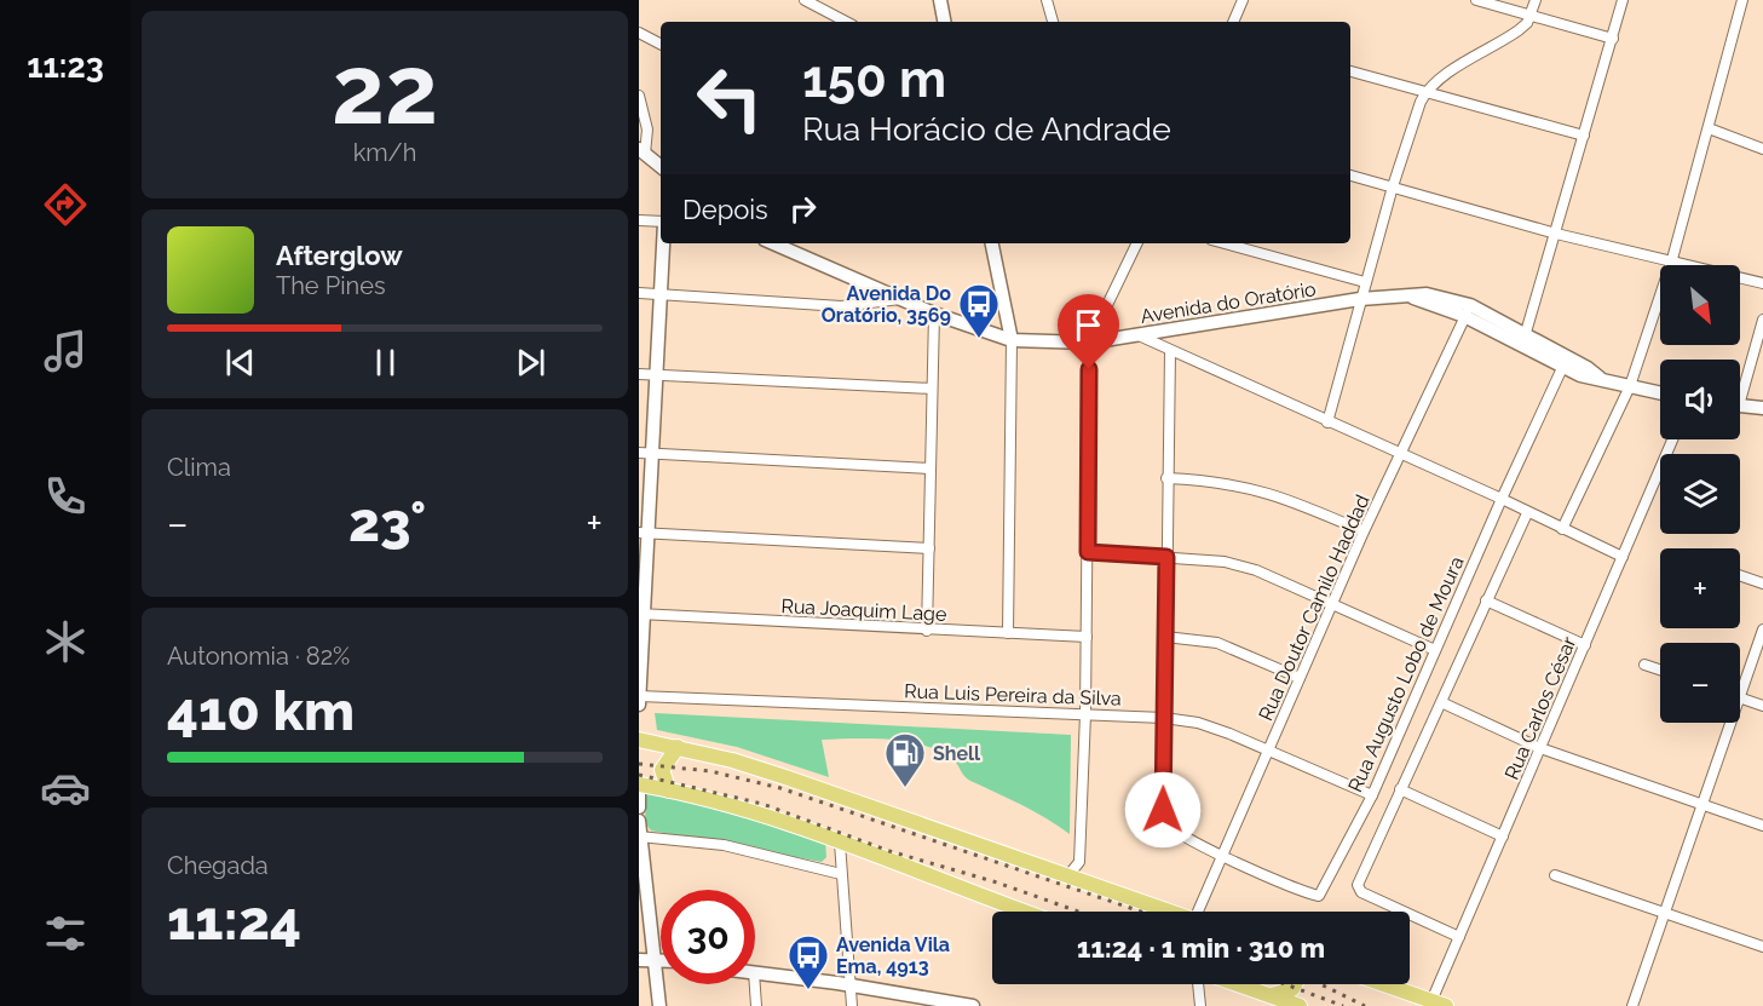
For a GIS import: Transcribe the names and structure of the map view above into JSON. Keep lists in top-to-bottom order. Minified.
{"streets":{"main road":["Avenida do Oratório"],"street":["Rua Doutor Camilo Haddad","Rua Joaquim Lage","Rua Augusto Lobo de Moura","Rua Luis Pereira da Silva","Rua Carlos César"]},"crossings":[["Avenida do Oratório","Rua Doutor Camilo Haddad"],["Avenida do Oratório","Rua Augusto Lobo de Moura"],["Rua Doutor Camilo Haddad","Rua Augusto Lobo de Moura"],["Rua Doutor Camilo Haddad","Rua Luis Pereira da Silva"],["Rua Augusto Lobo de Moura","Rua Luis Pereira da Silva"]],"places":{"bus stop":["Avenida Do Oratório, 3569","Avenida Vila Ema, 4913"],"fuel station":["Shell"]},"north":"bottom right","page":{"tabs":"11:23","tile":[["22","km/h"],"Clima",["Autonomia · 82%","410 km"],["Chegada","11:24"]],"turn":["150 m","Rua Horácio de Andrade"],"then":"Depois","song":["Afterglow","The Pines"],"map_buttons":["+","−"],"heat":["−","23°","+"],"limit":"30","trip":"11:24 · 1 min · 310 m"}}
